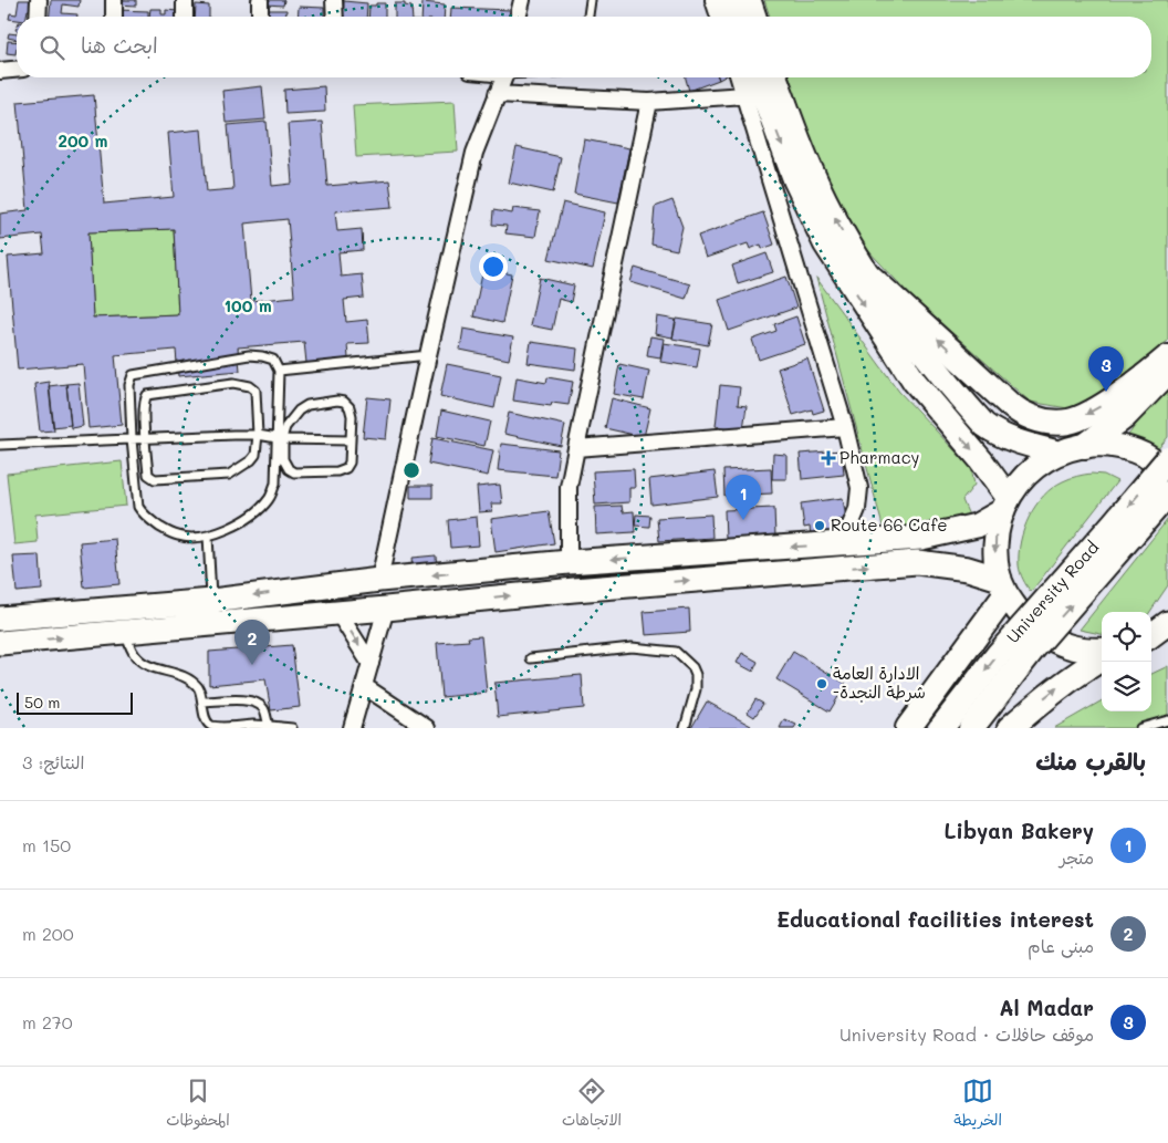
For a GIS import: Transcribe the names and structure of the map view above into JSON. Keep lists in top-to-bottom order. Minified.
{"streets":{"highway":["University Road"]},"places":{"health":["Pharmacy"],"other":["Route 66 Cafe","الادارة العامة -شرطة النجدة"]},"scale_bar":"50 m","page":{"search":"ابحث هنا","pins":["3","1","2"],"scale":"50 m","heading":["بالقرب منك","النتائج: 3"],"list":[{"mark":"1","name":"Libyan Bakery","note":"متجر","value":"150 m"},{"mark":"2","name":"Educational facilities interest","note":"مبنى عام","value":"200 m"},{"mark":"3","name":"Al Madar","note":"موقف حافلات · University Road","value":"270 m"}],"nav":["الخريطة","الاتجاهات","المحفوظات"]},"rings":["200 m","100 m"]}
